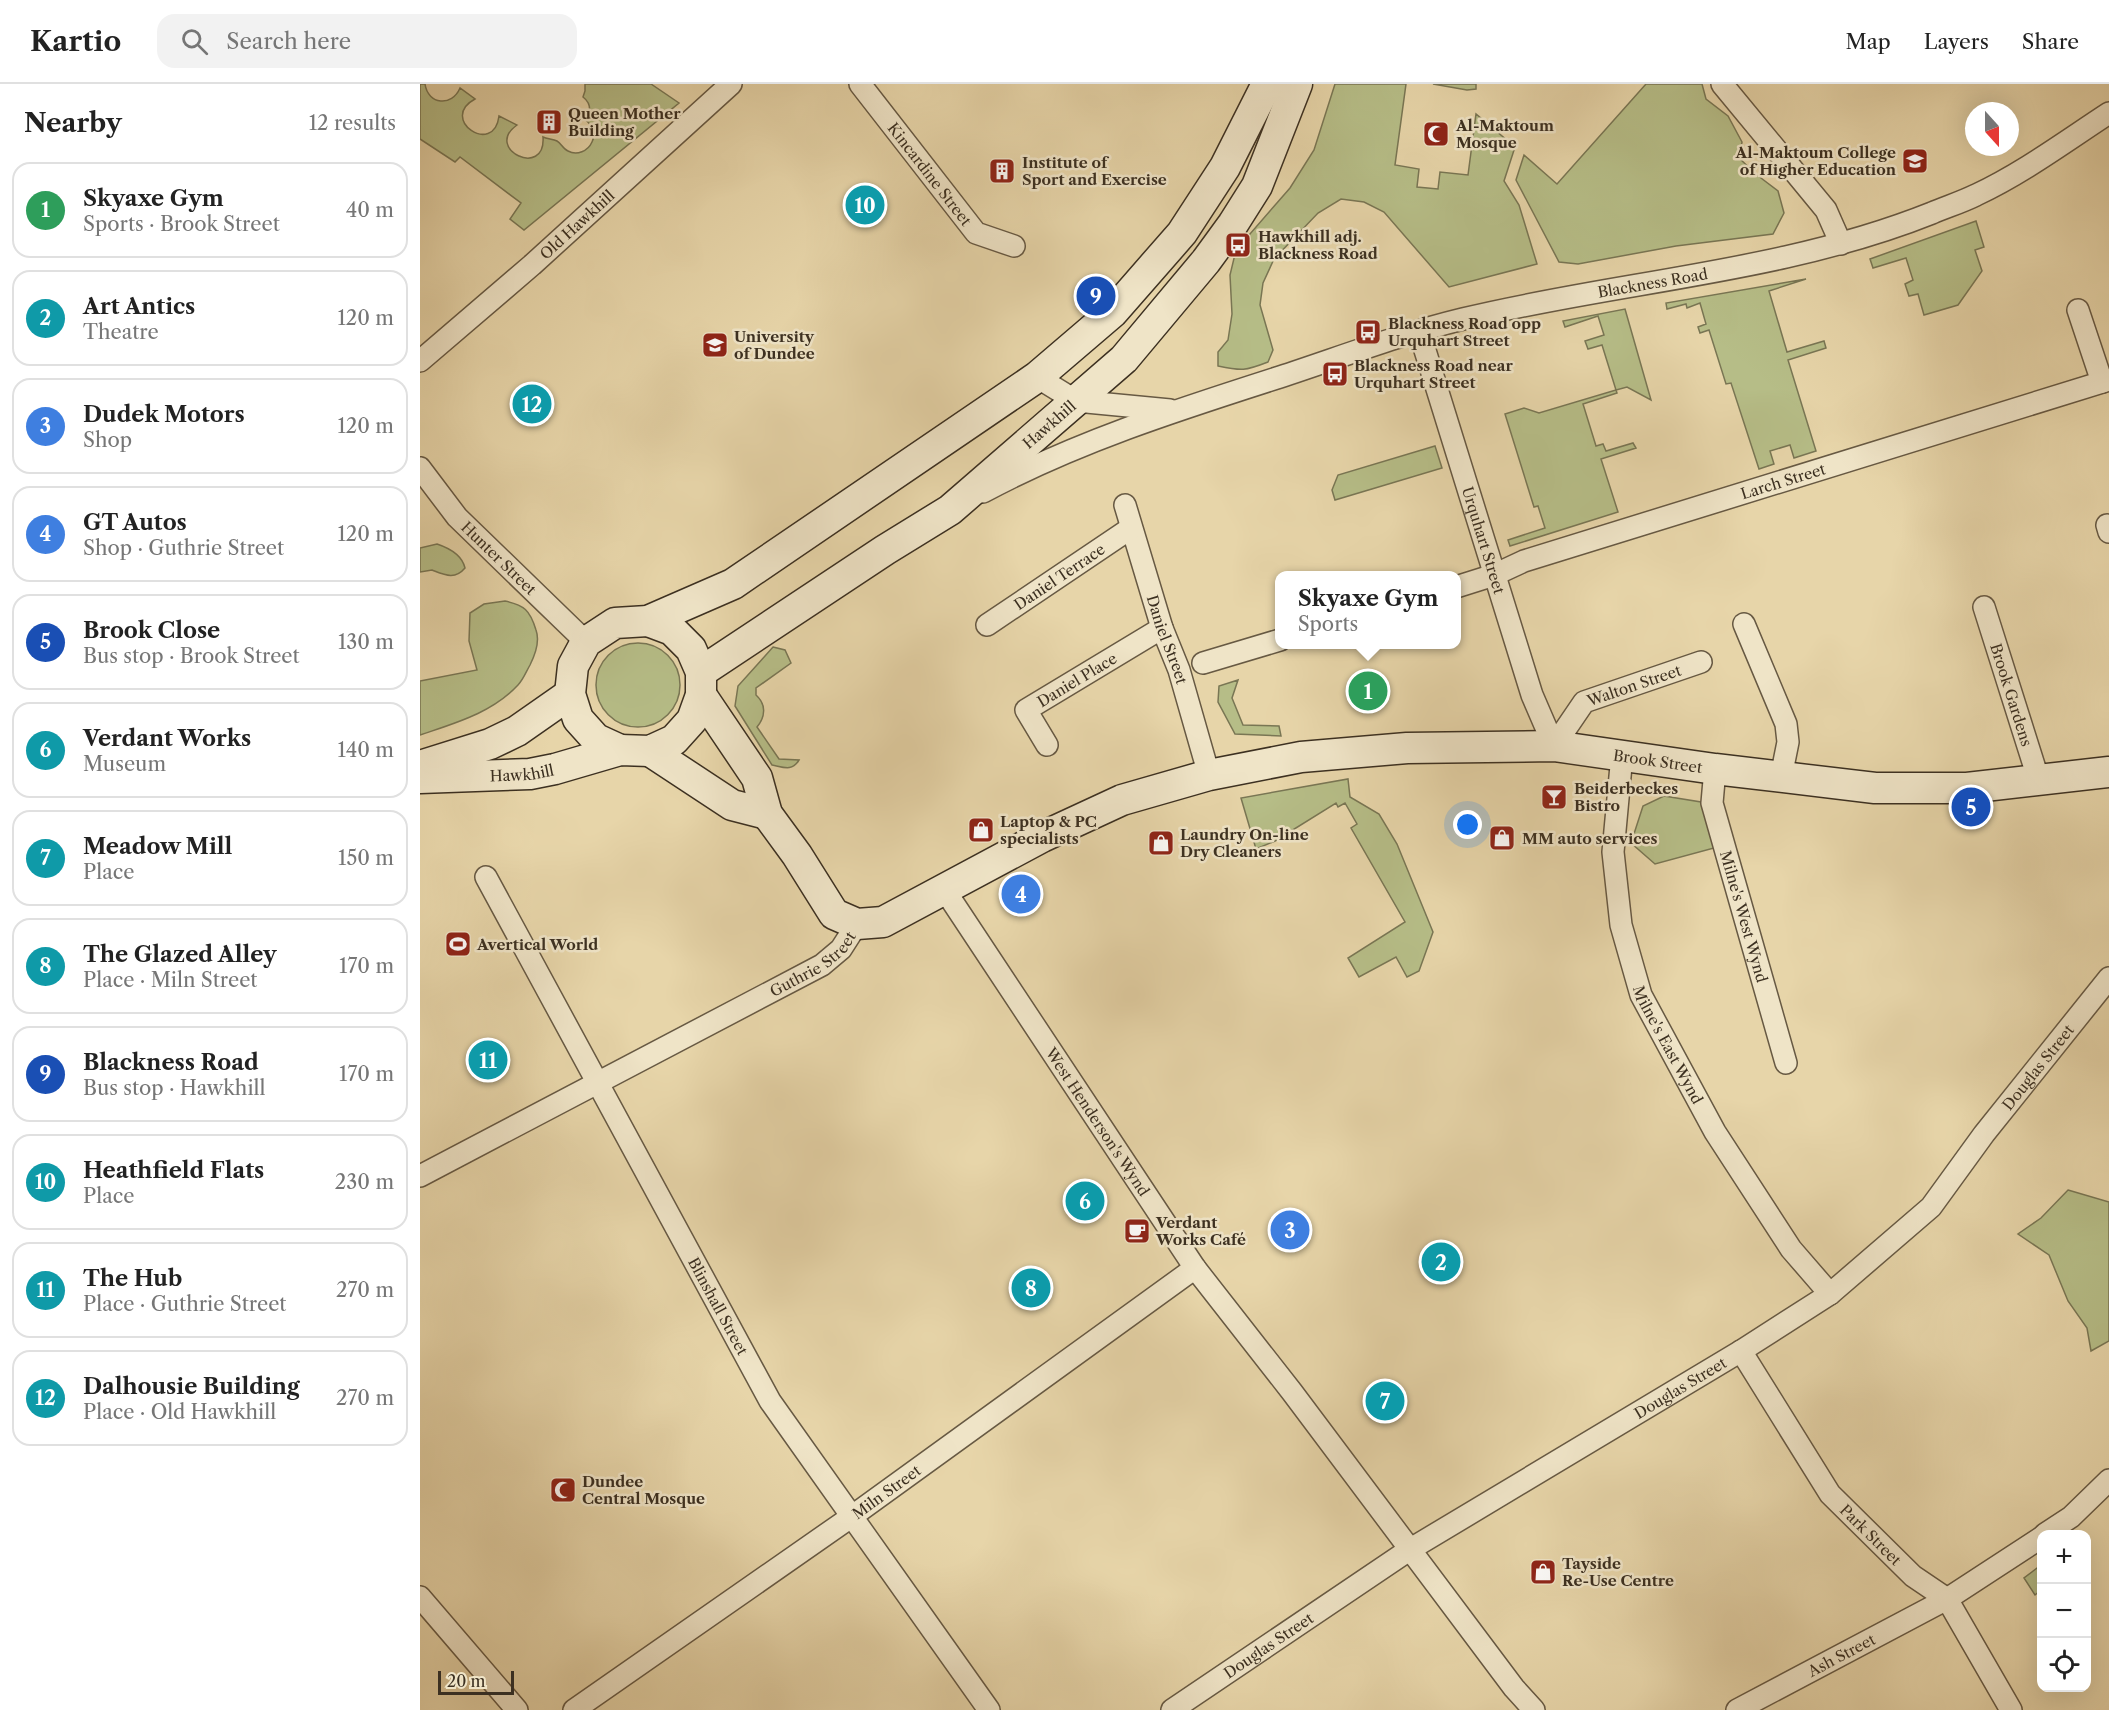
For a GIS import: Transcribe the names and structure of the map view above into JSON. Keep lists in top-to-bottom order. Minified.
{"streets":{"street":["Kincardine Street","Old Hawkhill","Blackness Road","Hawkhill","Larch Street","Urquhart Street","Hunter Street","Daniel Terrace","Daniel Street","Daniel Place","Walton Street","Brook Gardens","Brook Street","Milne's West Wynd","Guthrie Street","Milne's East Wynd","Douglas Street","West Henderson's Wynd","Blinshall Street","Miln Street","Park Street","Ash Street"]},"crossings":[["Blackness Road","Hawkhill"],["Blackness Road","Urquhart Street"],["Hawkhill","Hunter Street"],["Larch Street","Urquhart Street"],["Urquhart Street","Walton Street"],["Urquhart Street","Brook Street"],["Daniel Terrace","Daniel Street"],["Daniel Street","Daniel Place"],["Daniel Street","Brook Street"],["Daniel Street","Guthrie Street"],["Walton Street","Brook Street"],["Brook Gardens","Brook Street"],["Brook Street","Milne's West Wynd"],["Brook Street","Guthrie Street"],["Brook Street","Milne's East Wynd"],["Guthrie Street","West Henderson's Wynd"],["Guthrie Street","Blinshall Street"],["Milne's East Wynd","Douglas Street"],["Douglas Street","West Henderson's Wynd"],["Douglas Street","Park Street"],["West Henderson's Wynd","Miln Street"],["Blinshall Street","Miln Street"],["Park Street","Ash Street"]],"places":{"building":["Queen Mother Building","Institute of Sport and Exercise"],"mosque":["Al-Maktoum Mosque","Dundee Central Mosque"],"school or university":["Al-Maktoum College of Higher Education","University of Dundee"],"bus stop":["Hawkhill adj. Blackness Road","Blackness Road opp Urquhart Street","Blackness Road near Urquhart Street"],"bar":["Beiderbeckes Bistro"],"shop":["Laptop & PC specialists","MM auto services","Laundry On-line Dry Cleaners","Tayside Re-Use Centre"],"sports":["Avertical World"],"cafe":["Verdant Works Café"]},"scale_bar":"20 m","north":"bottom","page":{"header":"Kartio","search":"Search here","nav":["Map","Layers","Share"],"heading":["Nearby","12 results"],"list":[{"mark":"1","name":"Skyaxe Gym","note":"Sports · Brook Street","value":"40 m"},{"mark":"2","name":"Art Antics","note":"Theatre","value":"120 m"},{"mark":"3","name":"Dudek Motors","note":"Shop","value":"120 m"},{"mark":"4","name":"GT Autos","note":"Shop · Guthrie Street","value":"120 m"},{"mark":"5","name":"Brook Close","note":"Bus stop · Brook Street","value":"130 m"},{"mark":"6","name":"Verdant Works","note":"Museum","value":"140 m"},{"mark":"7","name":"Meadow Mill","note":"Place","value":"150 m"},{"mark":"8","name":"The Glazed Alley","note":"Place · Miln Street","value":"170 m"},{"mark":"9","name":"Blackness Road","note":"Bus stop · Hawkhill","value":"170 m"},{"mark":"10","name":"Heathfield Flats","note":"Place","value":"230 m"},{"mark":"11","name":"The Hub","note":"Place · Guthrie Street","value":"270 m"},{"mark":"12","name":"Dalhousie Building","note":"Place · Old Hawkhill","value":"270 m"}],"pins":["10","9","12","1","5","4","11","6","3","2","8","7"],"popup":["Skyaxe Gym","Sports"],"map_buttons":["+","−"],"scale":"20 m"}}
